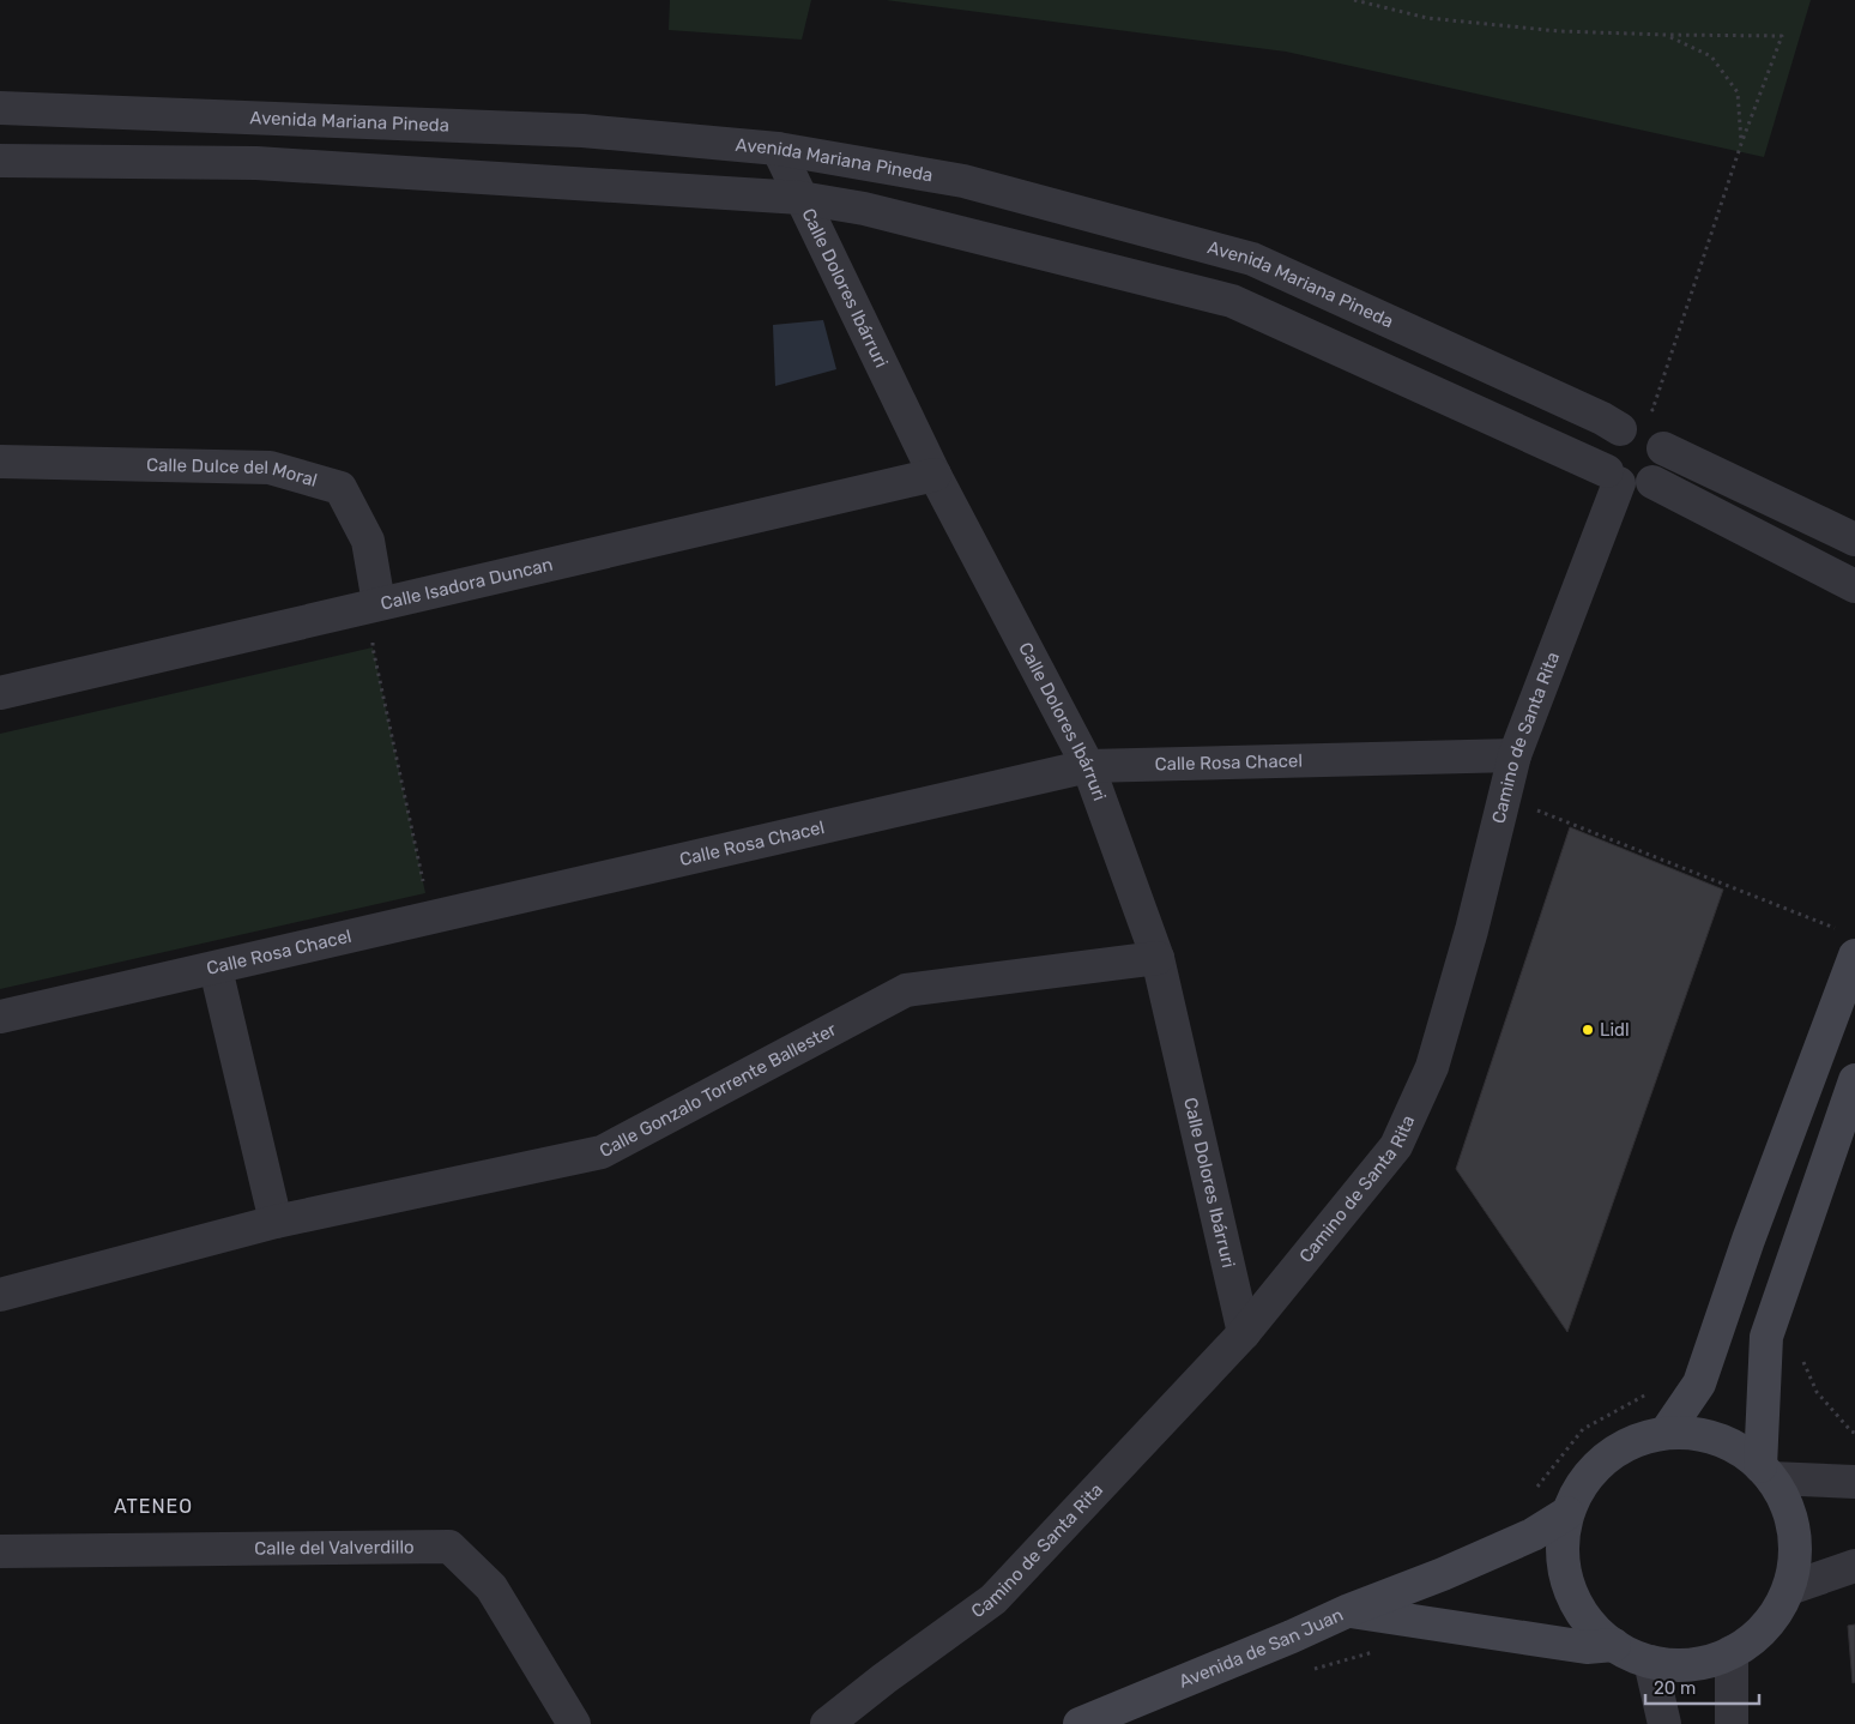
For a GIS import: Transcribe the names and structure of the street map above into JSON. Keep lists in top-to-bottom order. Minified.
{"streets":{"main road":["Avenida de San Juan"],"street":["Avenida Mariana Pineda","Calle Dolores Ibárruri","Calle Dulce del Moral","Calle Isadora Duncan","Camino de Santa Rita","Calle Rosa Chacel","Calle Gonzalo Torrente Ballester","Calle del Valverdillo"]},"crossings":[["Avenida Mariana Pineda","Calle Dolores Ibárruri"],["Avenida Mariana Pineda","Camino de Santa Rita"],["Calle Dolores Ibárruri","Calle Isadora Duncan"],["Calle Dolores Ibárruri","Camino de Santa Rita"],["Calle Dolores Ibárruri","Calle Rosa Chacel"],["Calle Dolores Ibárruri","Calle Gonzalo Torrente Ballester"],["Calle Dulce del Moral","Calle Isadora Duncan"],["Camino de Santa Rita","Calle Rosa Chacel"]],"districts":["ATENEO"],"places":["Lidl"],"scale_bar":"20 m"}
